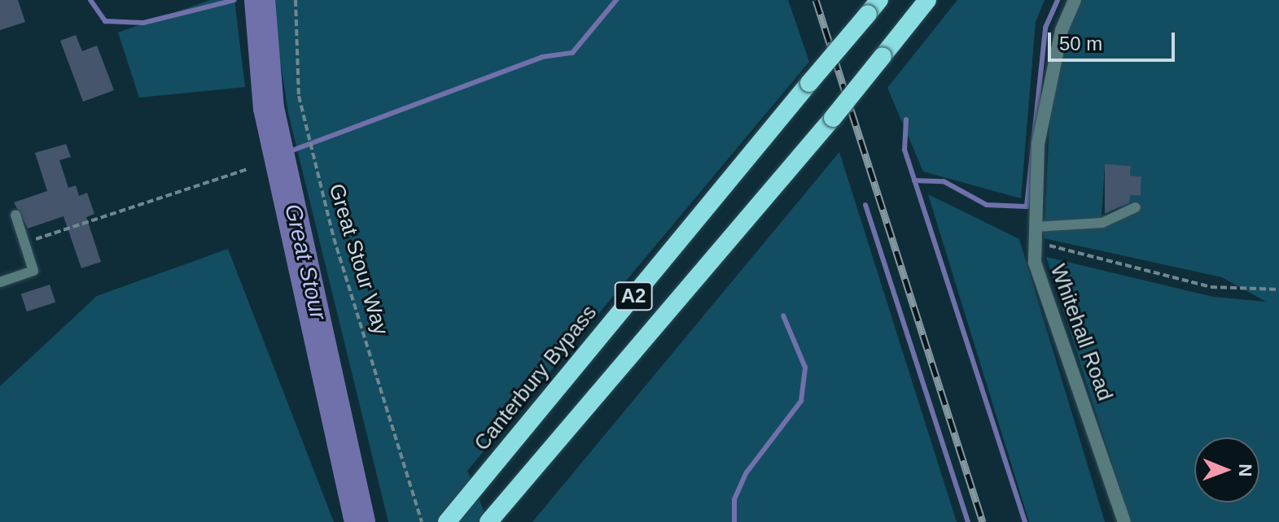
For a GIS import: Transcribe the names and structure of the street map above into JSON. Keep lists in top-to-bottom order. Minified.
{"streets":{"highway":["A2","Canterbury Bypass"],"street":["Whitehall Road"],"path":["Great Stour Way"]},"water":["Great Stour"],"scale_bar":"50 m","north":"right"}
